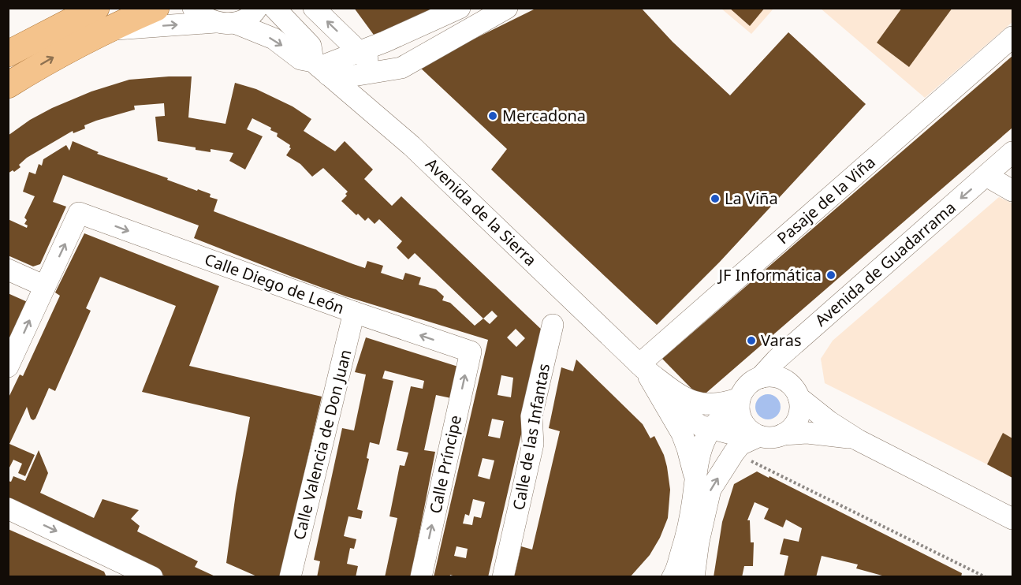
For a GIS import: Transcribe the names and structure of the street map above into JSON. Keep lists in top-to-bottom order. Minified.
{"streets":{"street":["Pasaje de la Viña","Avenida de la Sierra","Avenida de Guadarrama","Calle Diego de León","Calle de las Infantas","Calle Valencia de Don Juan","Calle Príncipe"]},"crossings":[["Pasaje de la Viña","Avenida de la Sierra"],["Avenida de la Sierra","Avenida de Guadarrama"],["Calle Diego de León","Calle Valencia de Don Juan"],["Calle Diego de León","Calle Príncipe"]],"one_way":["Avenida de Guadarrama","Calle Príncipe"],"places":["Mercadona","La Viña","JF Informática","Varas"]}
